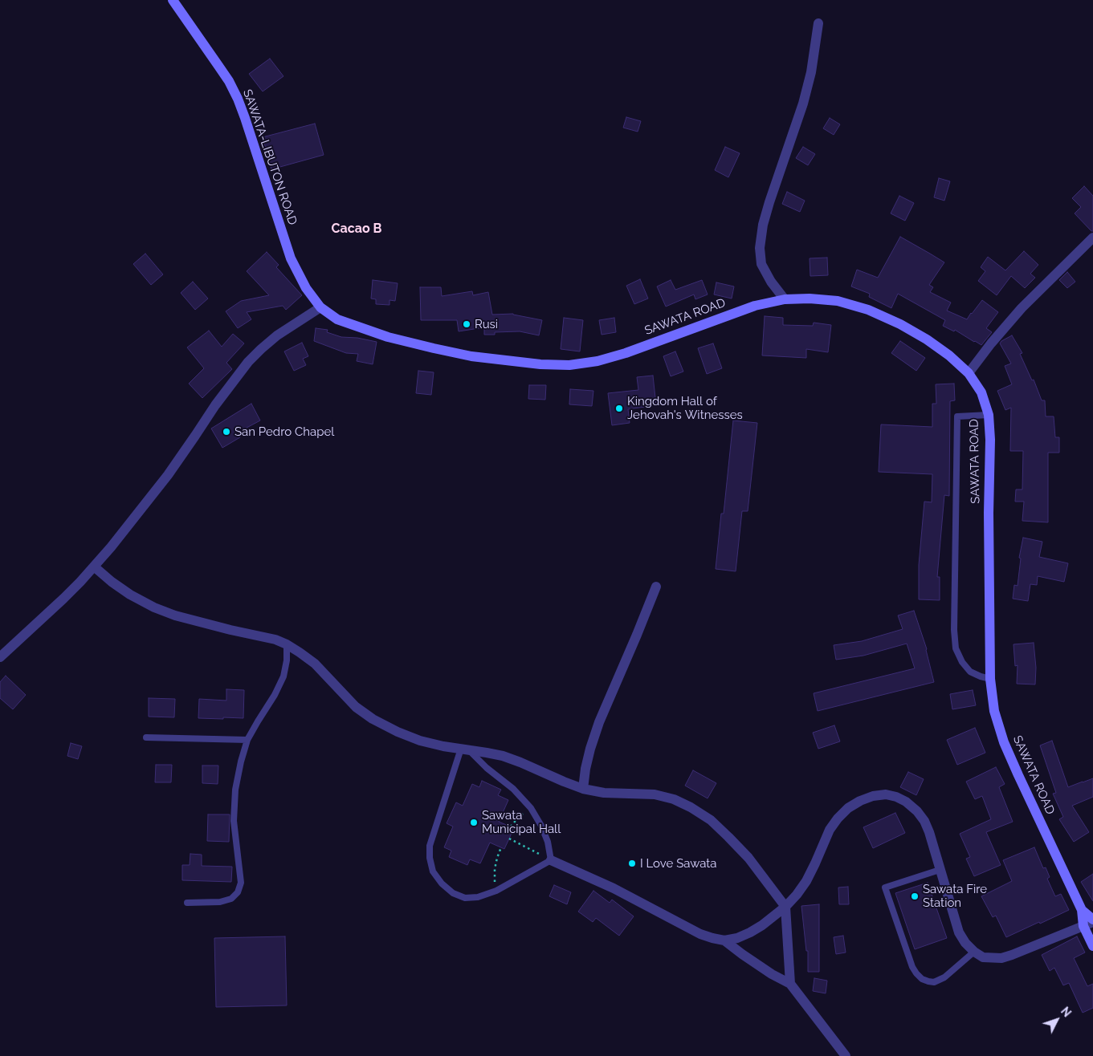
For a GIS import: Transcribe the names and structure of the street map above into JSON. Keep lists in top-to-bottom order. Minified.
{"streets":{"main road":["SAWATA-LIBUTON ROAD","SAWATA ROAD"]},"crossings":[["SAWATA-LIBUTON ROAD","SAWATA ROAD"]],"districts":["Cacao B"],"places":["Rusi","Kingdom Hall of Jehovah's Witnesses","San Pedro Chapel","Sawata Municipal Hall","I Love Sawata","Sawata Fire Station"],"north":"top right"}
